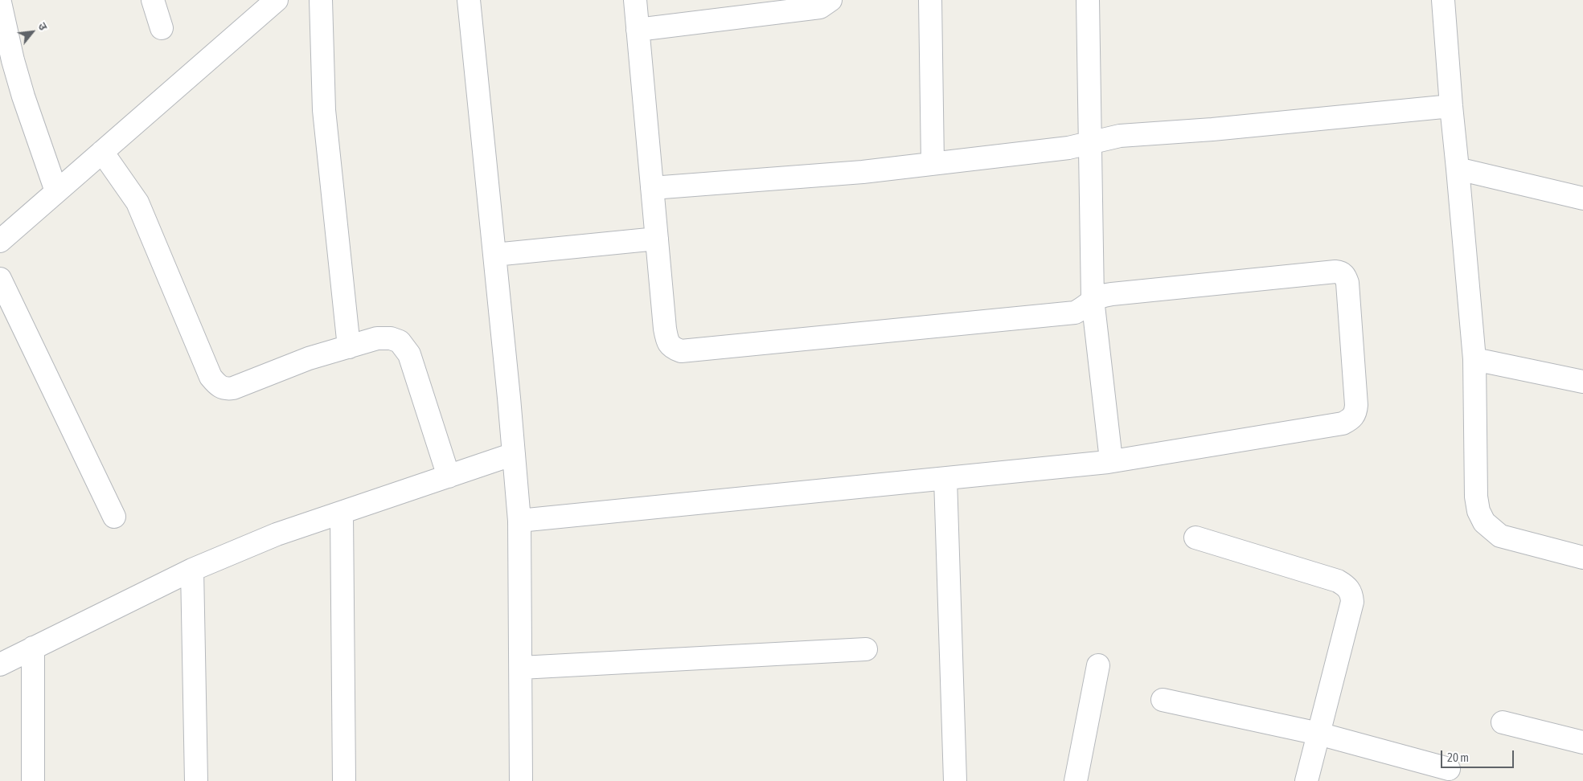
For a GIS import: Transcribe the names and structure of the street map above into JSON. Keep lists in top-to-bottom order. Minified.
{"scale_bar":"20 m","north":"top right"}
